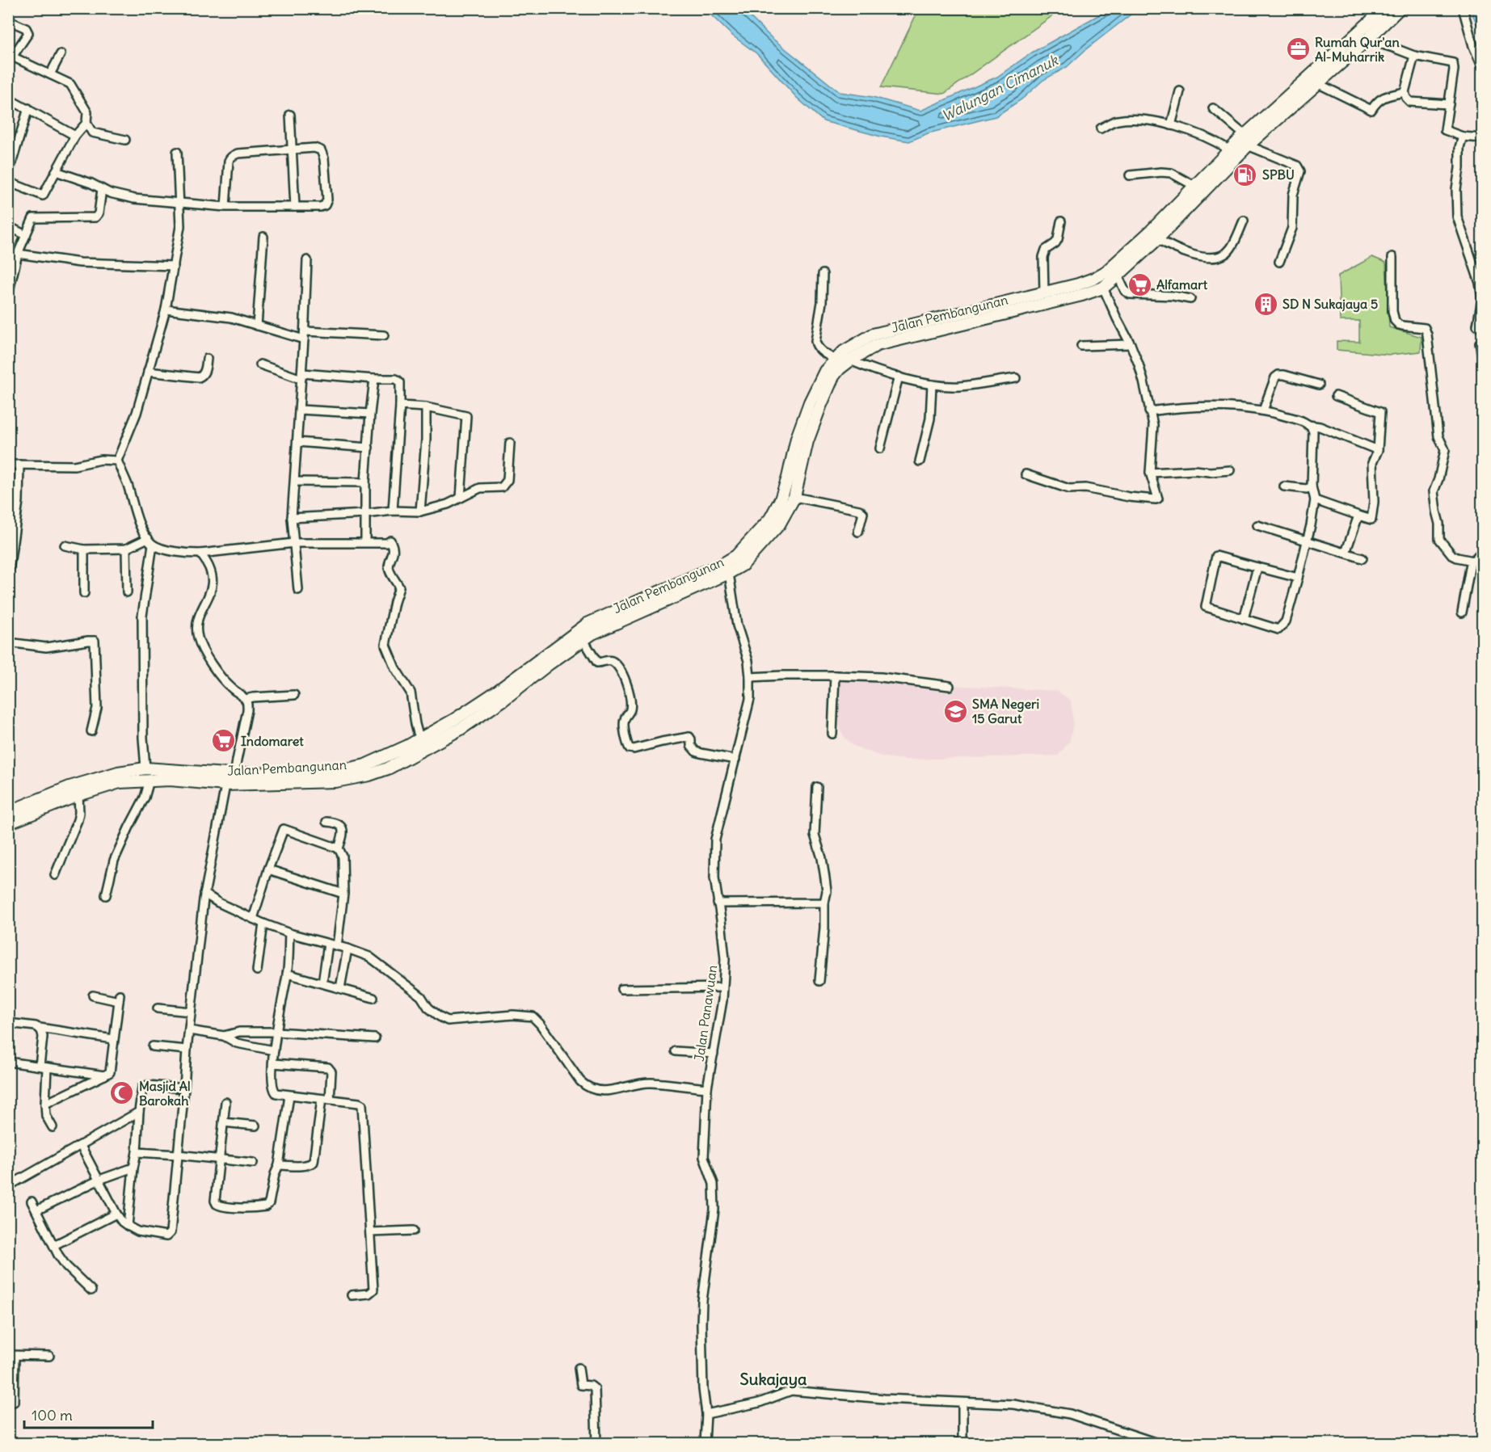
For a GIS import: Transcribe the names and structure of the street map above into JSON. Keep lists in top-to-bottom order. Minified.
{"streets":{"main road":["Jalan Pembangunan"],"street":["Jalan Panawuan"]},"crossings":[["Jalan Pembangunan","Jalan Panawuan"]],"districts":["Sukajaya"],"water":["Walungan Cimanuk"],"places":{"office":["Rumah Qur'an Al-Muharrik"],"fuel station":["SPBU"],"supermarket":["Alfamart","Indomaret"],"building":["SD N Sukajaya 5"],"school or university":["SMA Negeri 15 Garut"],"mosque":["Masjid Al Barokah"]},"scale_bar":"100 m"}
